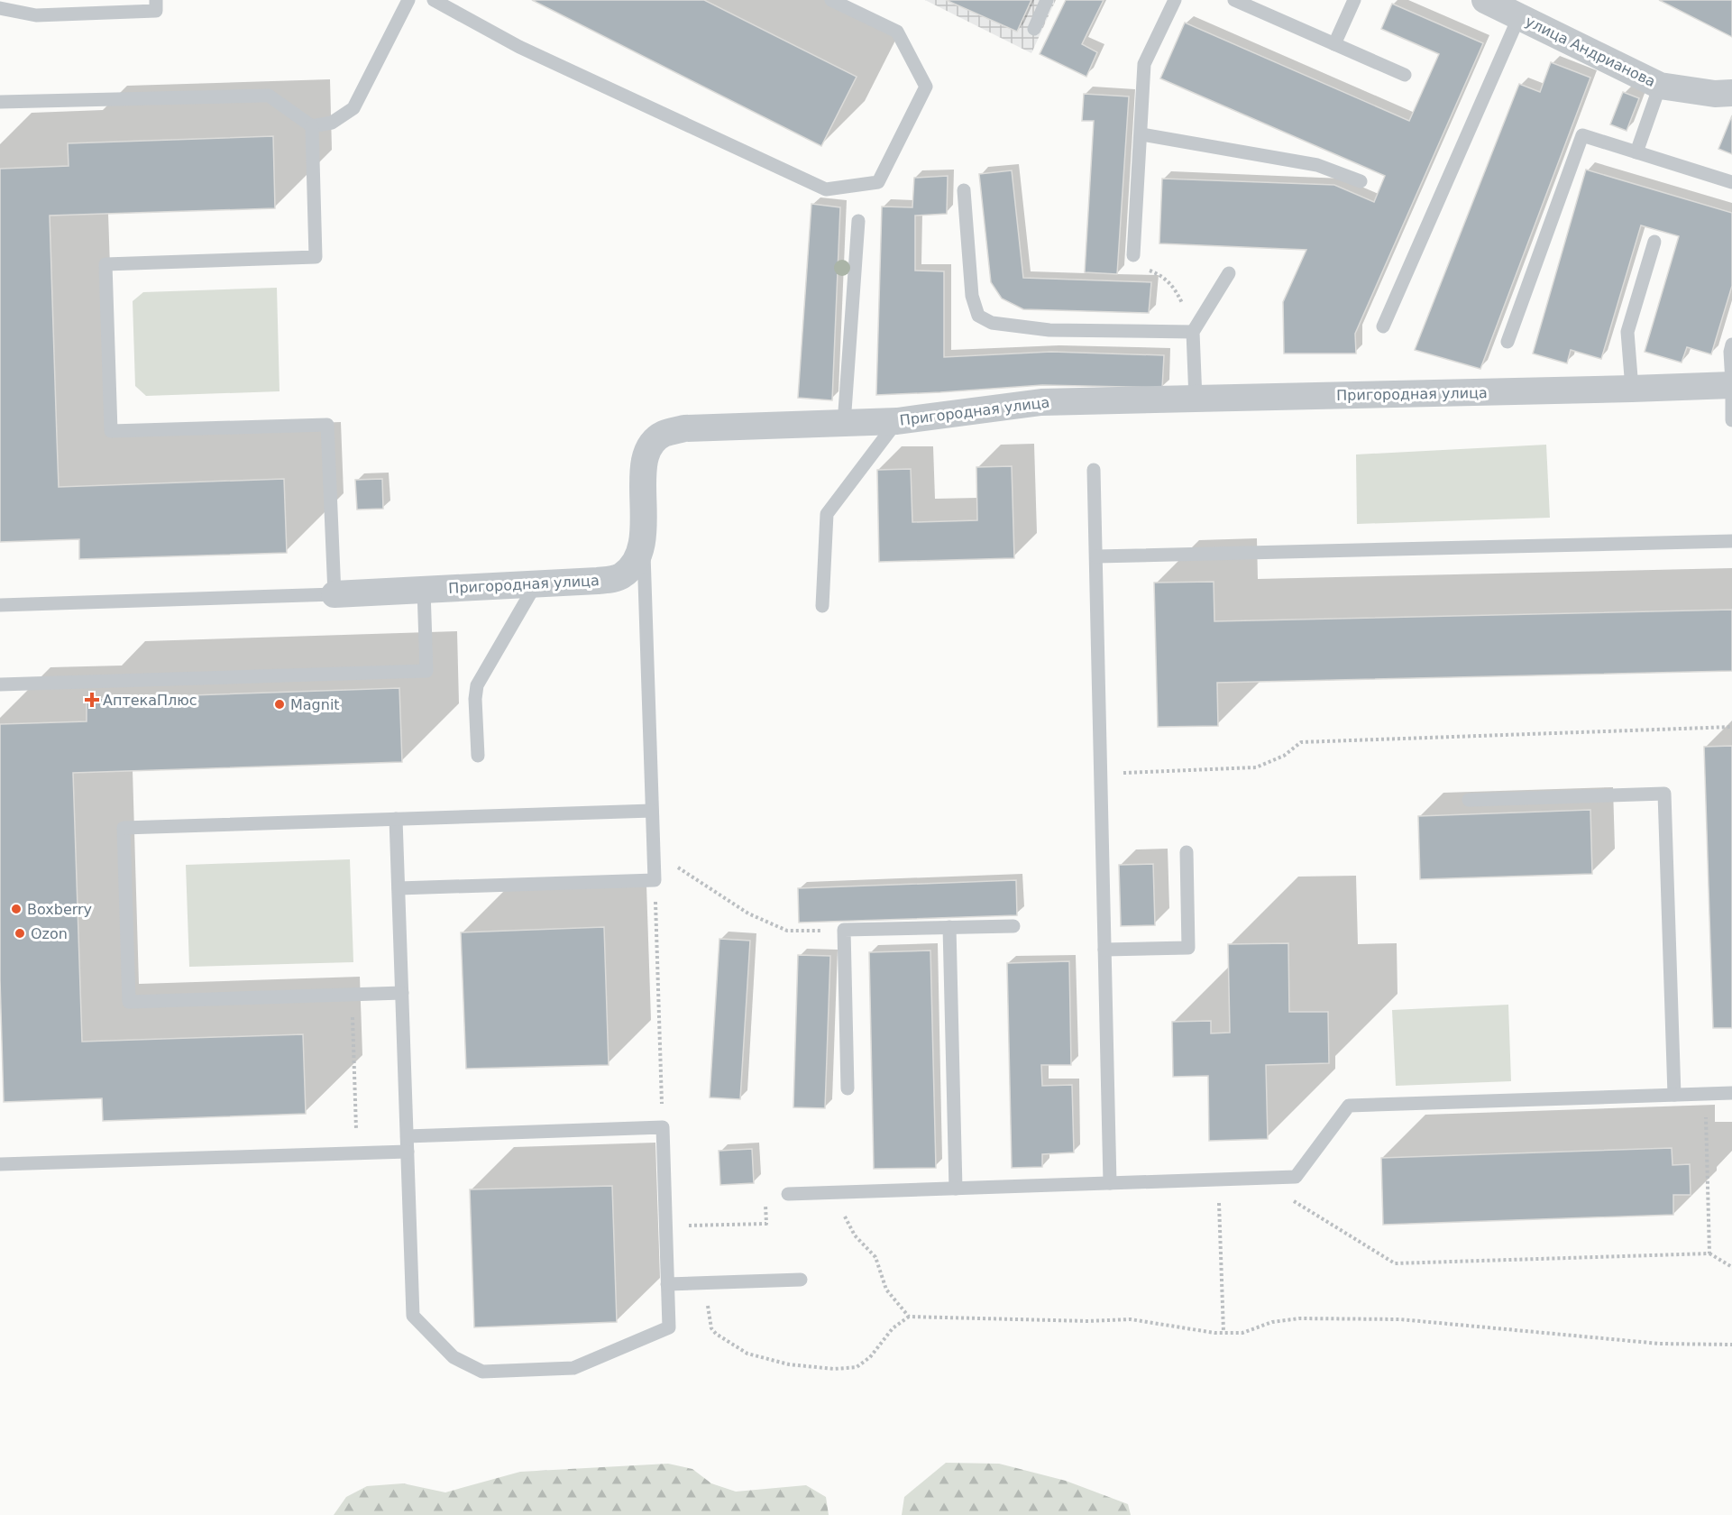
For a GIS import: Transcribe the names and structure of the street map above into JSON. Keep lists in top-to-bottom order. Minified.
{"streets":{"street":["улица Андрианова","Пригородная улица"]},"places":{"health":["АптекаПлюс"],"other":["Magnit","Boxberry","Ozon"]}}
